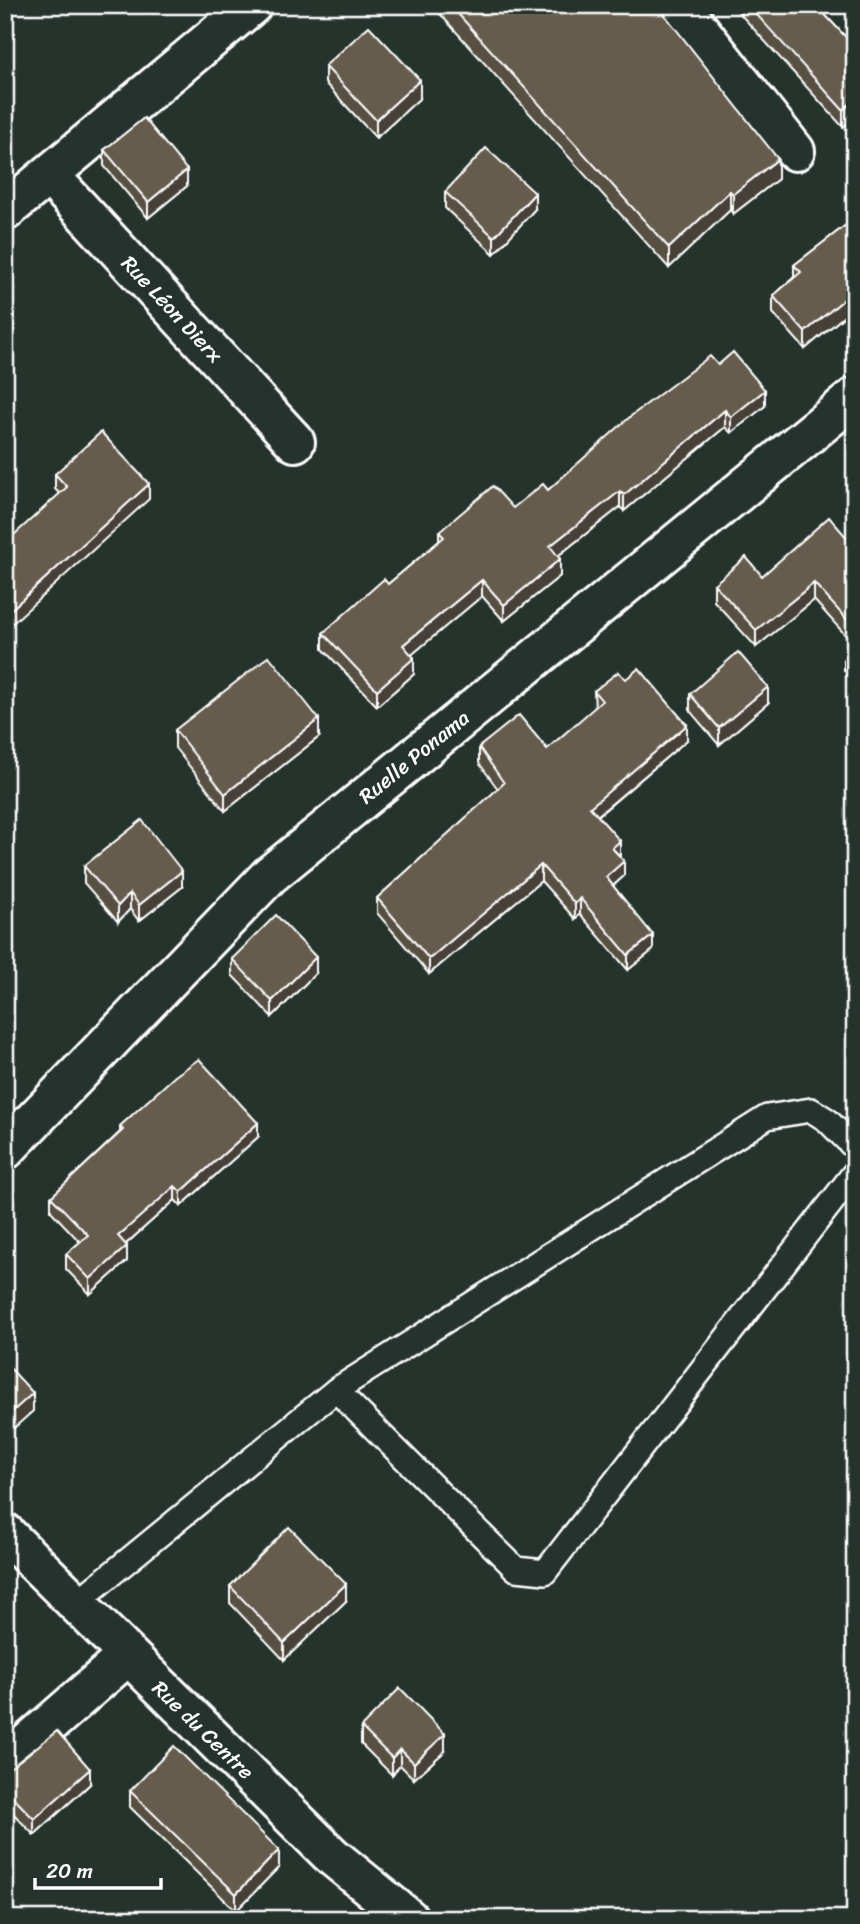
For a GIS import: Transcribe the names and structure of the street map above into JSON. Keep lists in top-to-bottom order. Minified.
{"streets":{"street":["Rue Léon Dierx","Ruelle Ponama","Rue du Centre"]},"scale_bar":"20 m"}
